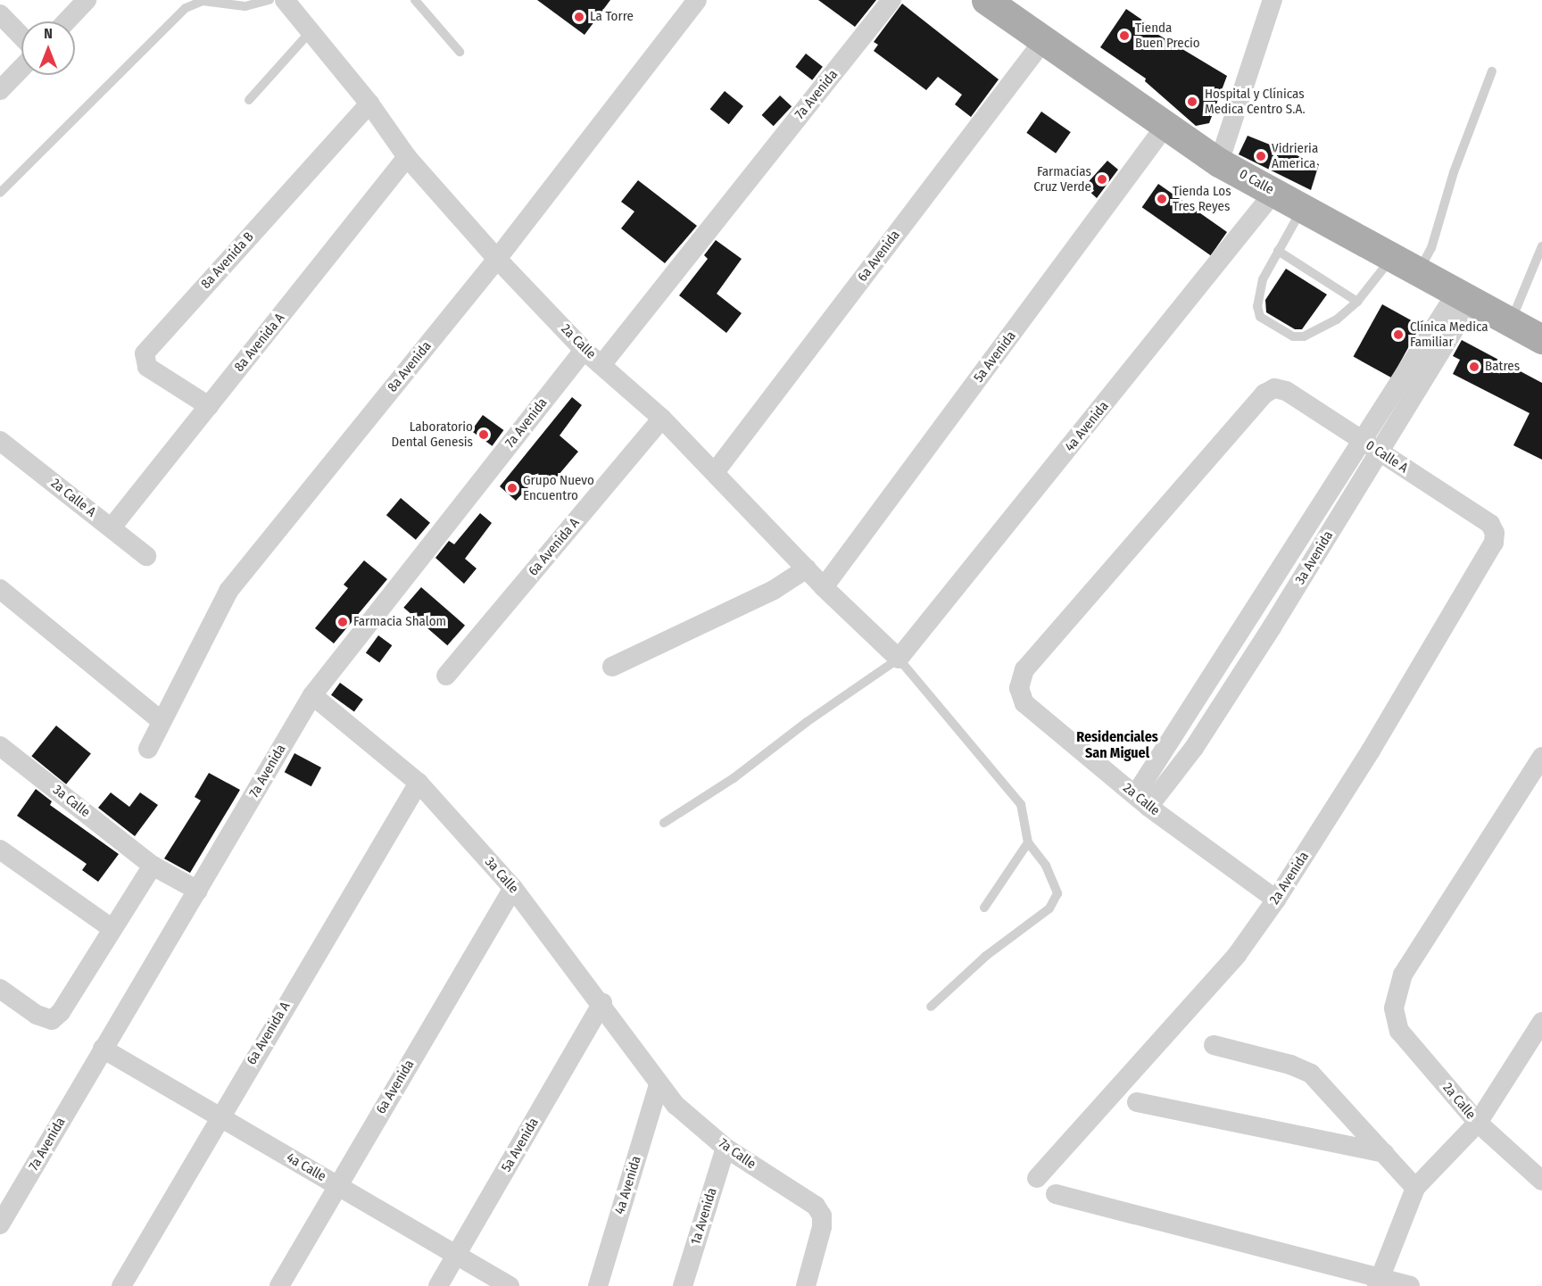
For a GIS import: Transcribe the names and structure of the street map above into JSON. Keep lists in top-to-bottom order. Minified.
{"streets":{"main road":["0 Calle"],"street":["7a Avenida","6a Avenida","8a Avenida B","2a Calle","8a Avenida A","5a Avenida","8a Avenida","4a Avenida","0 Calle A","2a Calle A","6a Avenida A","3a Avenida","3a Calle","2a Avenida","7a Calle","4a Calle","1a Avenida"]},"crossings":[["7a Avenida","2a Calle"],["7a Avenida","3a Calle"],["7a Avenida","4a Calle"],["0 Calle","6a Avenida"],["0 Calle","5a Avenida"],["0 Calle","4a Avenida"],["0 Calle","3a Avenida"],["6a Avenida","2a Calle"],["6a Avenida","3a Calle"],["6a Avenida","4a Calle"],["8a Avenida B","2a Calle"],["8a Avenida B","8a Avenida A"],["2a Calle","8a Avenida A"],["2a Calle","5a Avenida"],["2a Calle","8a Avenida"],["2a Calle","4a Avenida"],["2a Calle","0 Calle A"],["2a Calle","6a Avenida A"],["2a Calle","3a Avenida"],["2a Calle","2a Avenida"],["8a Avenida A","2a Calle A"],["5a Avenida","3a Calle"],["5a Avenida","4a Calle"],["4a Avenida","3a Calle"],["4a Avenida","7a Calle"],["0 Calle A","3a Avenida"],["0 Calle A","2a Avenida"],["6a Avenida A","3a Calle"],["6a Avenida A","4a Calle"],["3a Calle","7a Calle"],["7a Calle","1a Avenida"]],"districts":["Residenciales San Miguel"],"places":["La Torre","Tienda Buen Precio","Hospital y Clínicas Medica Centro S.A.","Vidrieria America","Farmacias Cruz Verde","Tienda Los Tres Reyes","Clínica Medica Familiar","Batres","Laboratorio Dental Genesis","Grupo Nuevo Encuentro","Farmacia Shalom"],"north":"top"}
